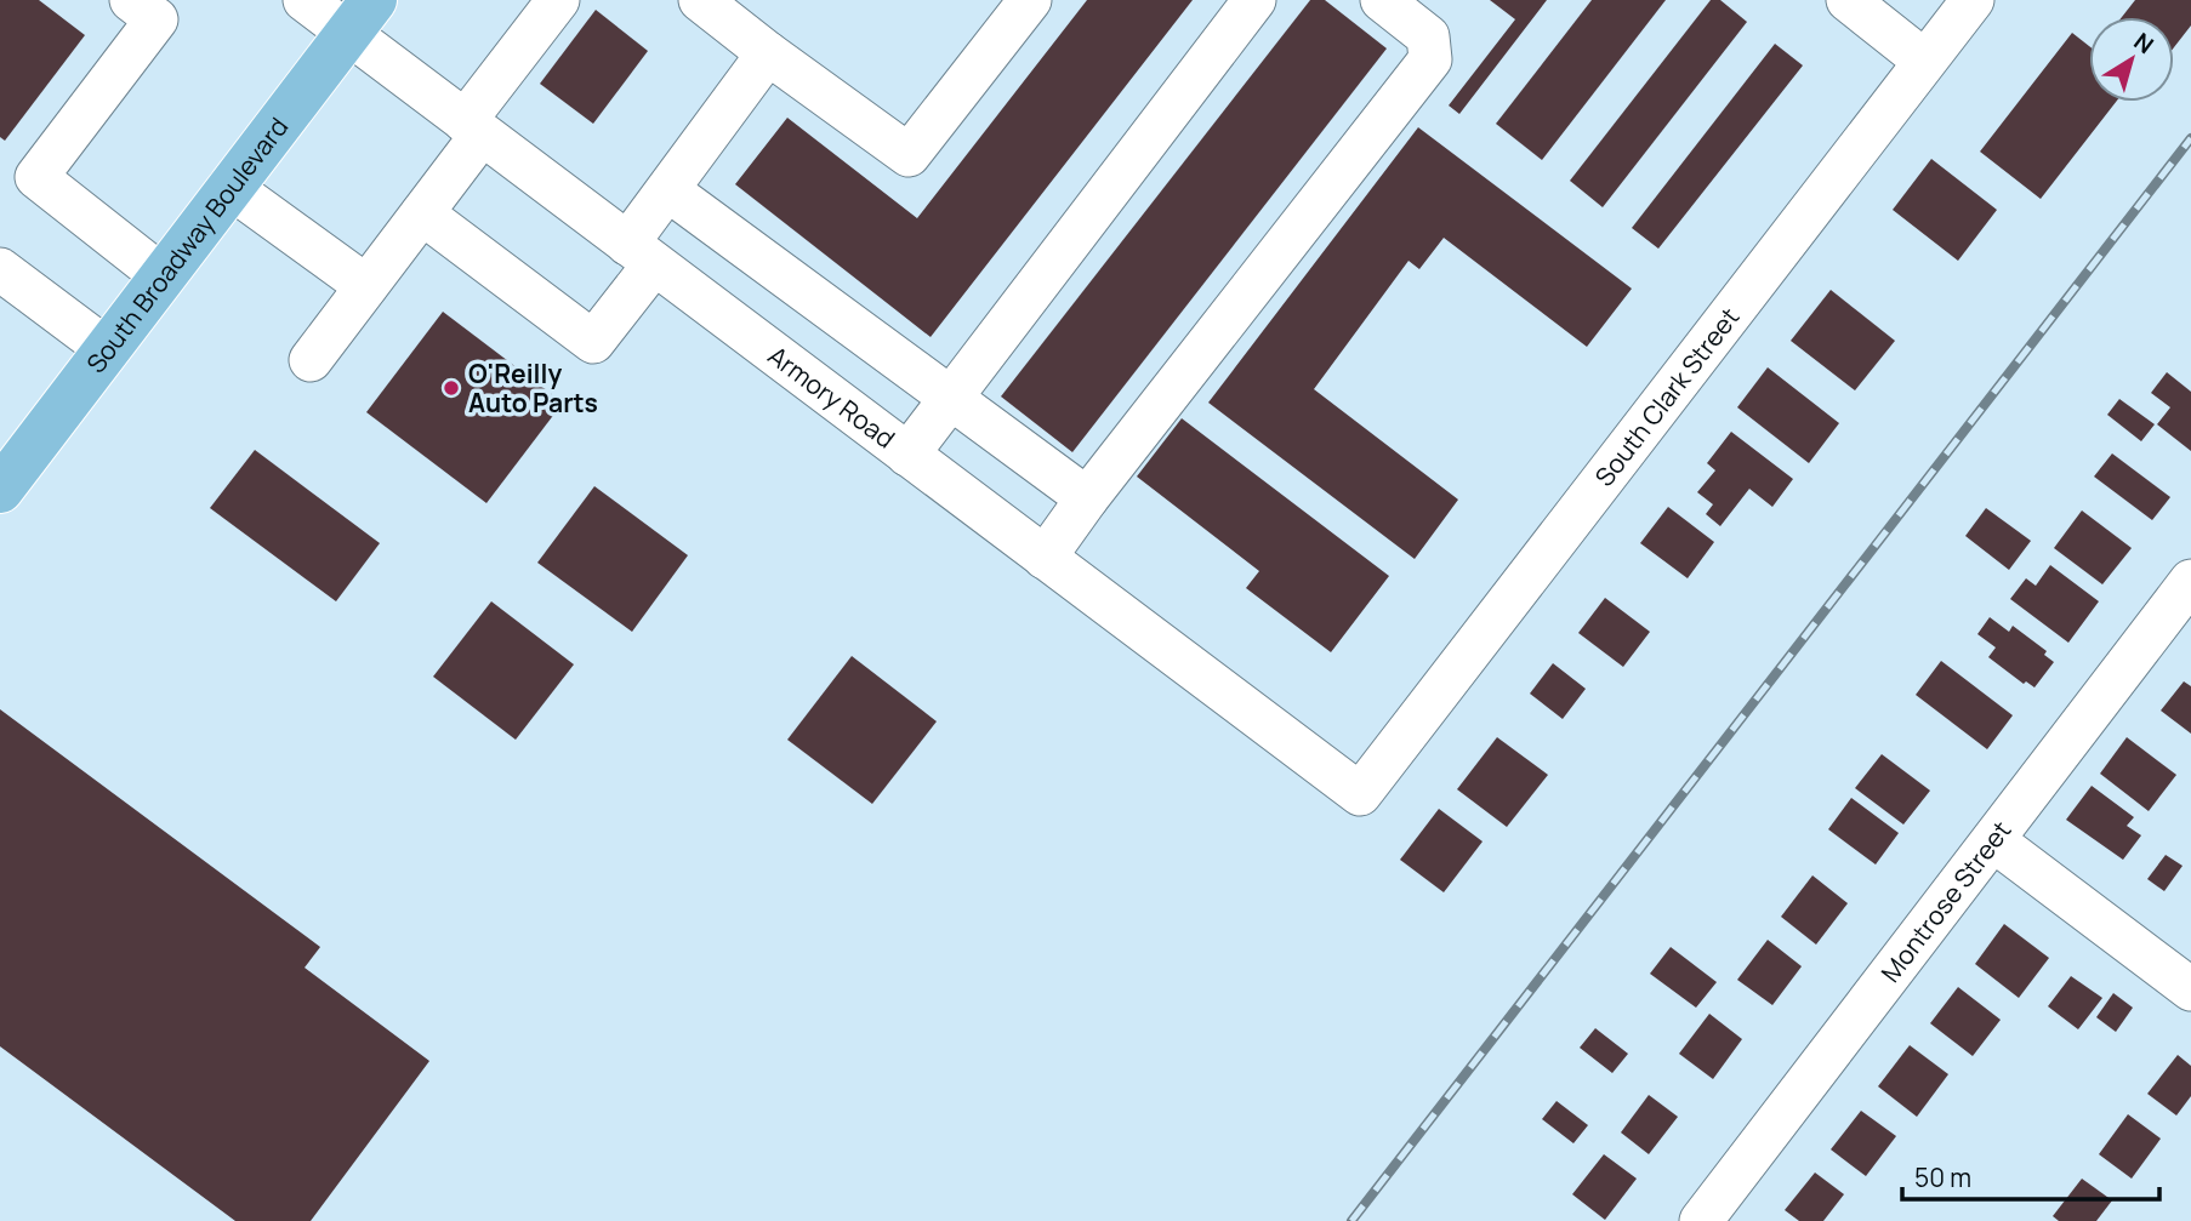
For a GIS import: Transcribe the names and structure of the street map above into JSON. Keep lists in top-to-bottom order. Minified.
{"streets":{"main road":["South Broadway Boulevard"],"street":["South Clark Street","Armory Road","Montrose Street"]},"crossings":[["South Broadway Boulevard","Armory Road"],["South Clark Street","Armory Road"]],"places":["O'Reilly Auto Parts"],"scale_bar":"50 m","north":"top right"}
